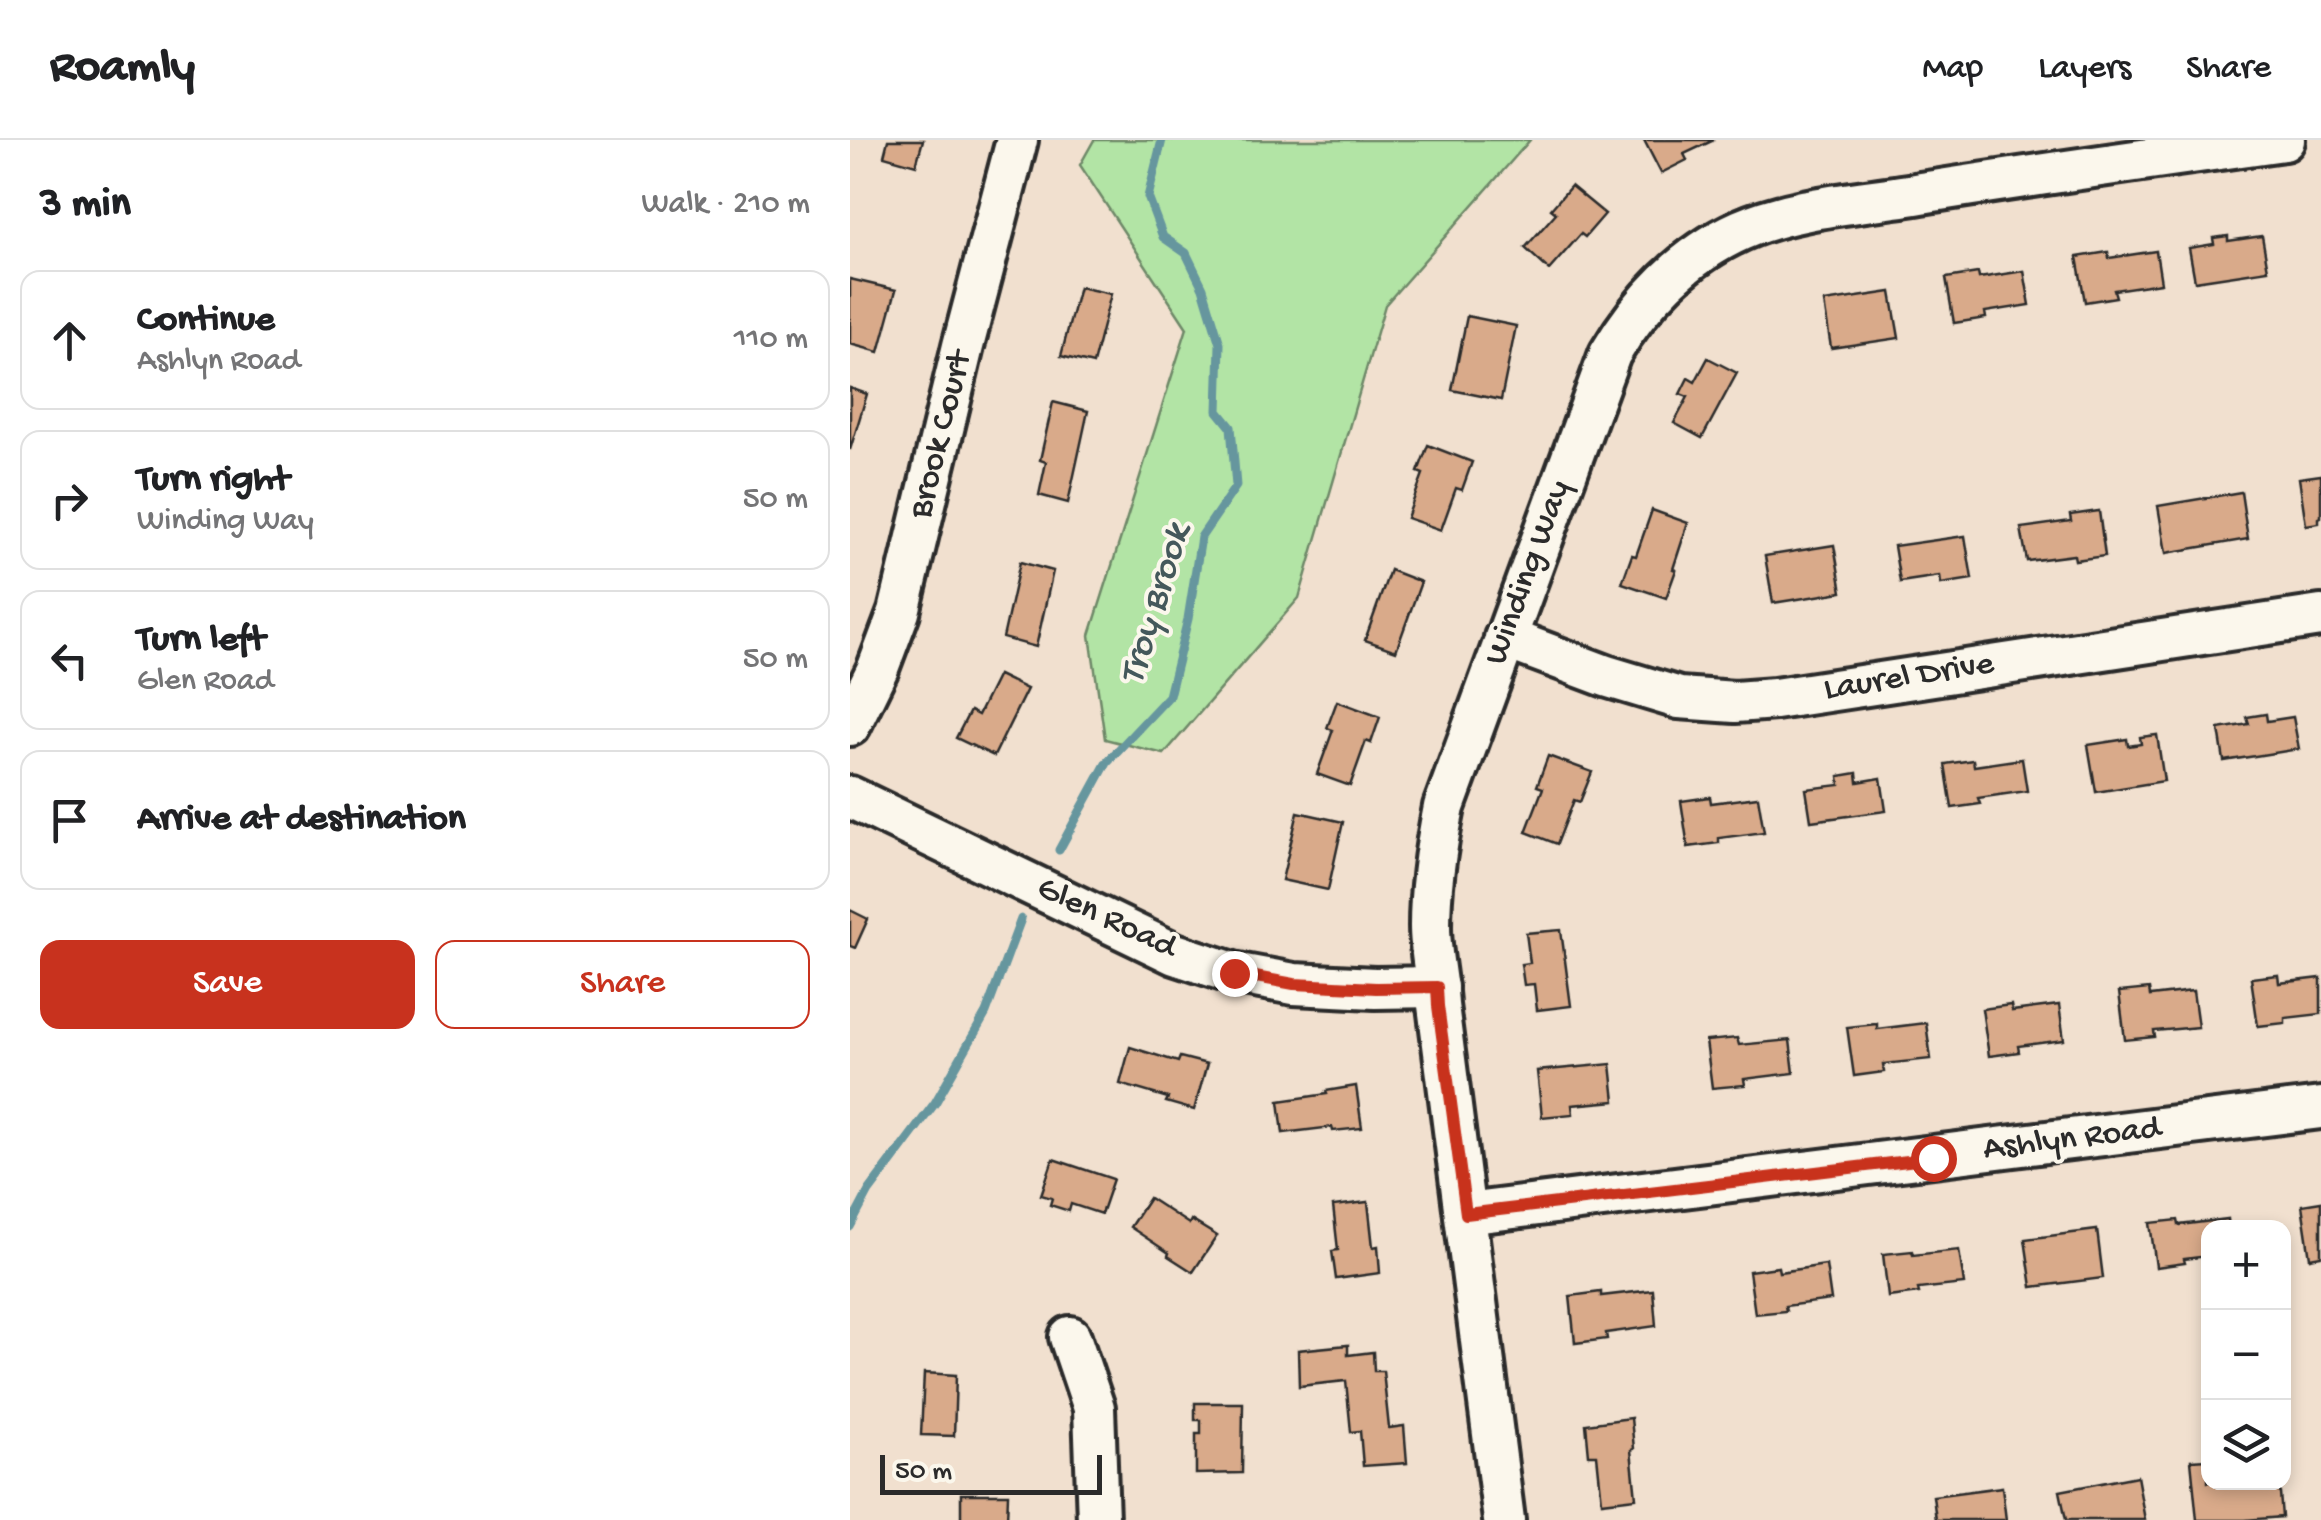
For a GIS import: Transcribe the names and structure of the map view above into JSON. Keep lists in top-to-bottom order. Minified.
{"streets":{"street":["Brook Court","Winding Way","Laurel Drive","Glen Road","Ashlyn Road"]},"crossings":[["Winding Way","Laurel Drive"],["Winding Way","Glen Road"],["Winding Way","Ashlyn Road"]],"water":["Troy Brook"],"scale_bar":"50 m","page":{"header":"Roamly","nav":["Map","Layers","Share"],"heading":["3 min","Walk · 210 m"],"list":[["Continue","Ashlyn Road","110 m"],["Turn right","Winding Way","50 m"],["Turn left","Glen Road","50 m"],"Arrive at destination"],"buttons":["Save","Share"],"map_buttons":["+","−"],"scale":"50 m"}}
